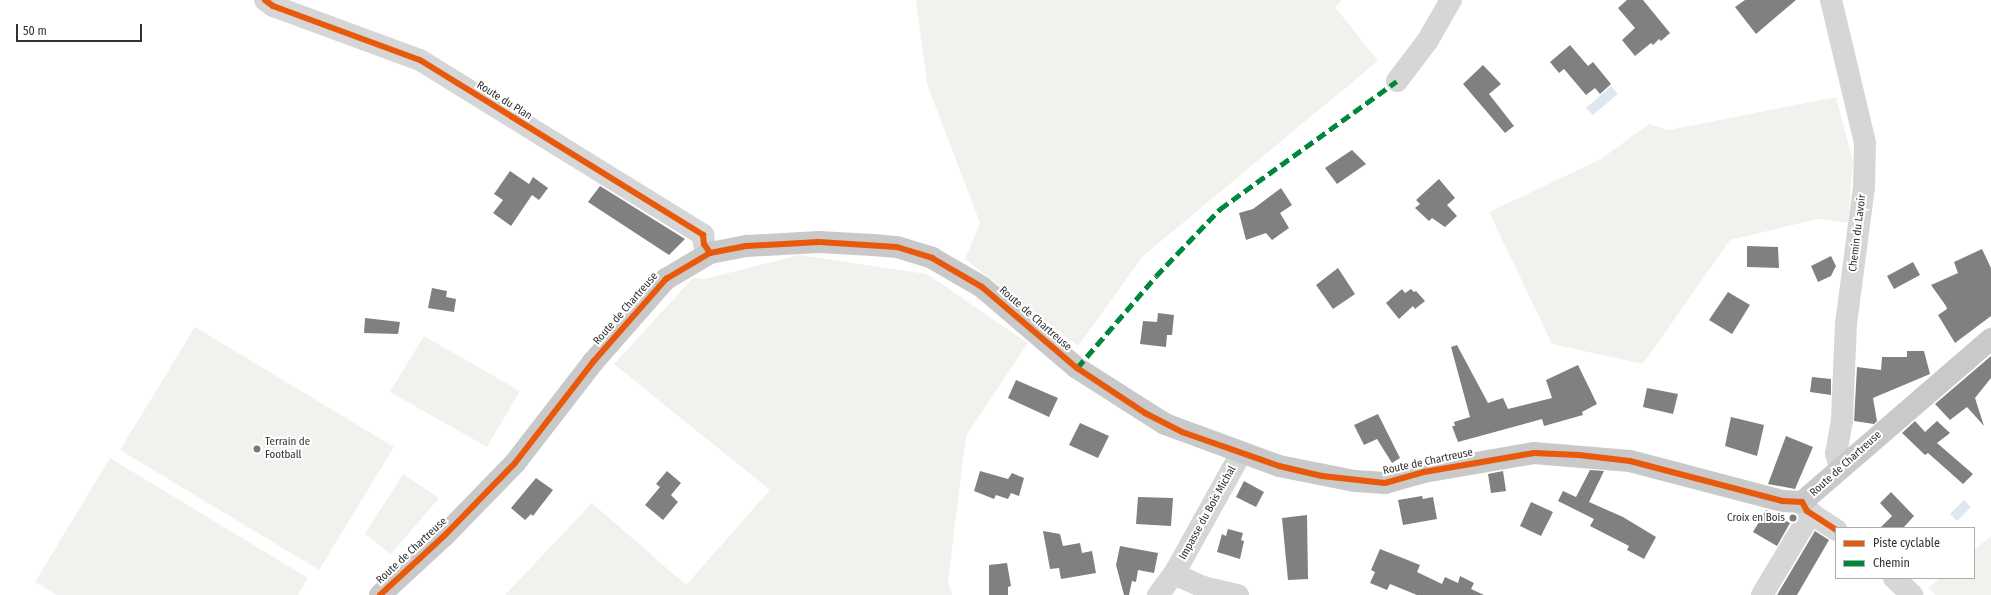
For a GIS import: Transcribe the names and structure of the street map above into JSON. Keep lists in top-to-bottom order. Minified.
{"streets":{"main road":["Route de Chartreuse"],"street":["Route du Plan","Chemin du Lavoir","Impasse du Bois Michal"]},"crossings":[["Route du Plan","Route de Chartreuse"],["Chemin du Lavoir","Route de Chartreuse"],["Route de Chartreuse","Impasse du Bois Michal"]],"places":["Terrain de Football","Croix en Bois"],"legend":["Piste cyclable","Chemin"],"scale_bar":"50 m"}
